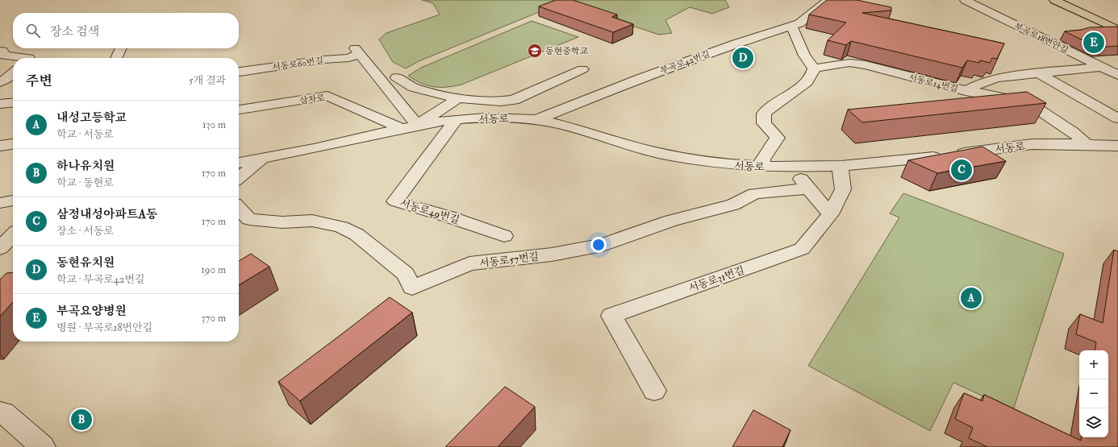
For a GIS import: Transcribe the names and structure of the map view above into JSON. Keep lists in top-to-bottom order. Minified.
{"streets":{"street":["부곡로18번안길","부곡로42번길","서동로60번길","서동로14번길","삼차로","서동로","서동로49번길","서동로57번길","서동로31번길"]},"crossings":[["부곡로18번안길","서동로14번길"],["부곡로42번길","서동로"],["서동로60번길","서동로"],["삼차로","서동로"],["서동로","서동로49번길"]],"places":{"school or university":["동현중학교"]},"page":{"search":"장소 검색","pins":["E","D","C","A","B"],"heading":["주변","5개 결과"],"list":[{"mark":"A","name":"내성고등학교","note":"학교 · 서동로","value":"130 m"},{"mark":"B","name":"하나유치원","note":"학교 · 동현로","value":"170 m"},{"mark":"C","name":"삼정내성아파트A동","note":"장소 · 서동로","value":"170 m"},{"mark":"D","name":"동현유치원","note":"학교 · 부곡로42번길","value":"190 m"},{"mark":"E","name":"부곡요양병원","note":"병원 · 부곡로18번안길","value":"370 m"}],"map_buttons":["+","−"]}}
